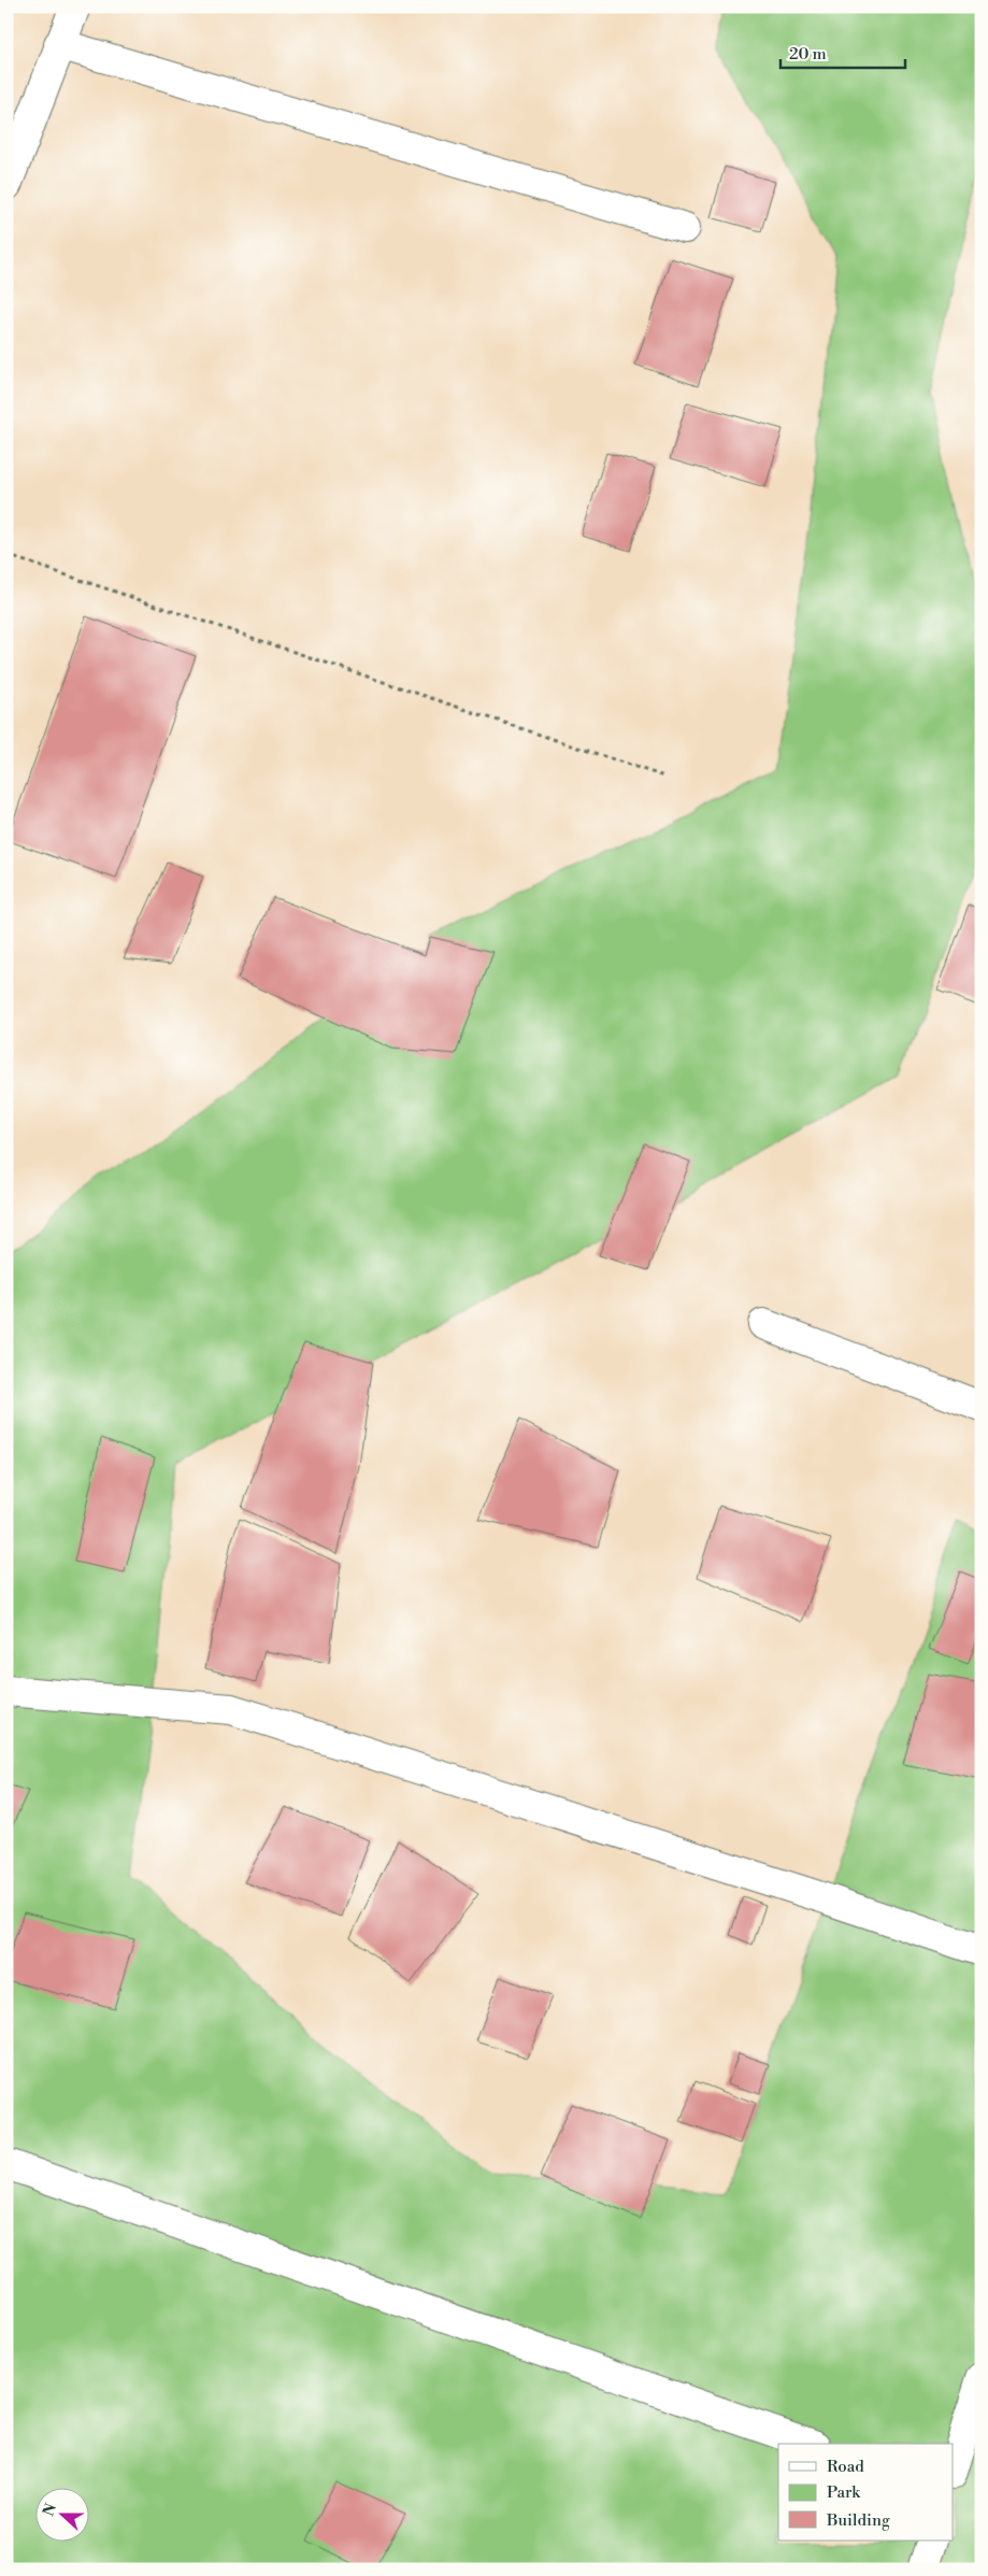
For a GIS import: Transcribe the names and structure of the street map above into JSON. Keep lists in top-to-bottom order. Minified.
{"legend":["Road","Park","Building"],"scale_bar":"20 m","north":"left"}
